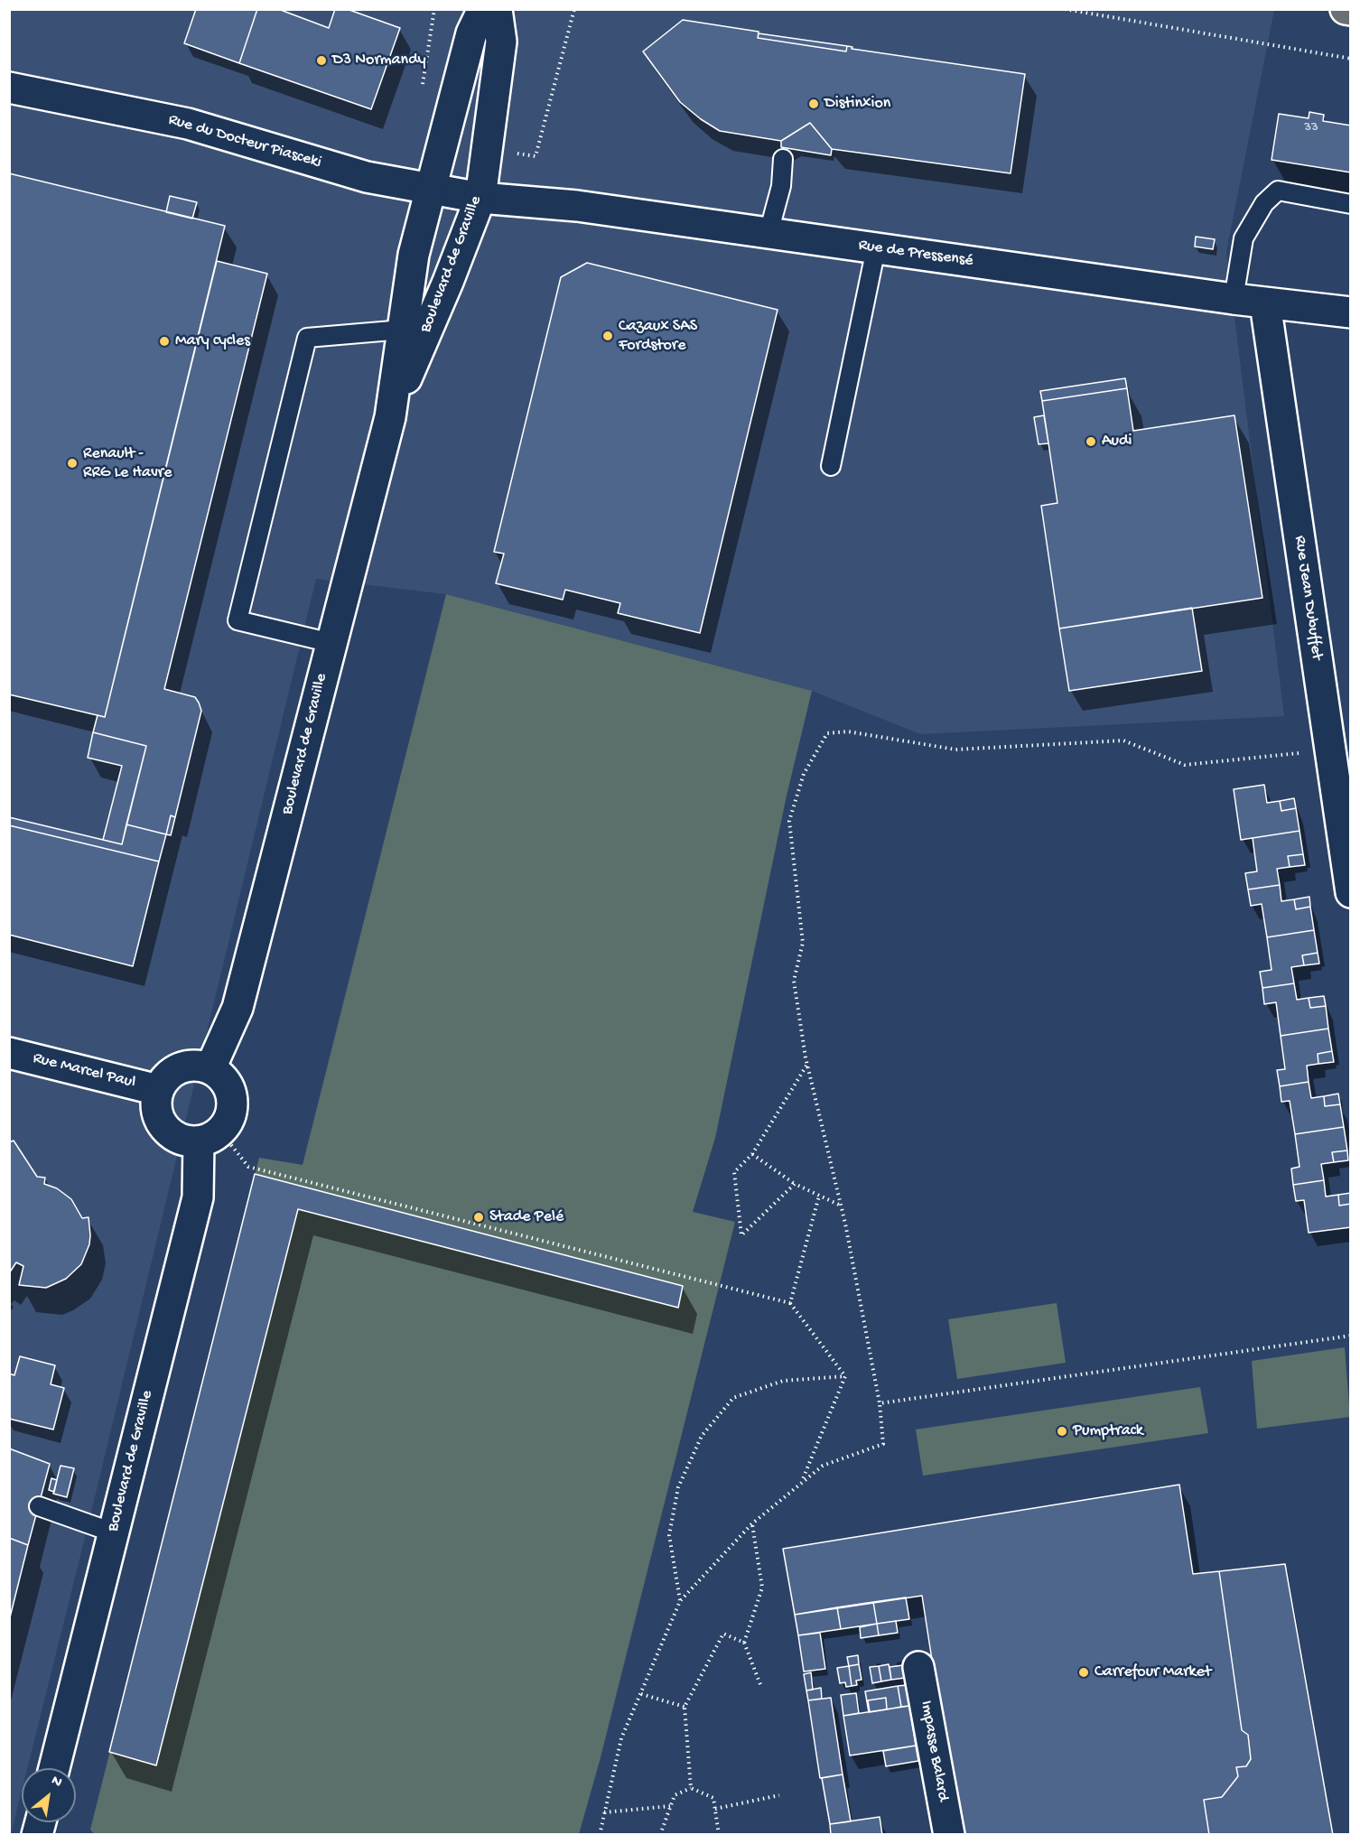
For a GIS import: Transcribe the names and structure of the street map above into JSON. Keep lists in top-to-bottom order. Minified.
{"streets":{"street":["Rue du Docteur Piasceki","Rue de Pressensé","Boulevard de Graville","Rue Jean Dubuffet","Rue Marcel Paul","Impasse Balard"]},"crossings":[["Rue du Docteur Piasceki","Rue de Pressensé"],["Rue du Docteur Piasceki","Boulevard de Graville"],["Rue de Pressensé","Boulevard de Graville"],["Rue de Pressensé","Rue Jean Dubuffet"],["Boulevard de Graville","Rue Marcel Paul"]],"places":["D3 Normandy","Distinxion","Cazaux SAS Fordstore","Mary cycles","Audi","Renault - RRG Le Havre","Stade Pelé","Pumptrack","Carrefour Market"],"house_numbers":["33"],"north":"top right"}
